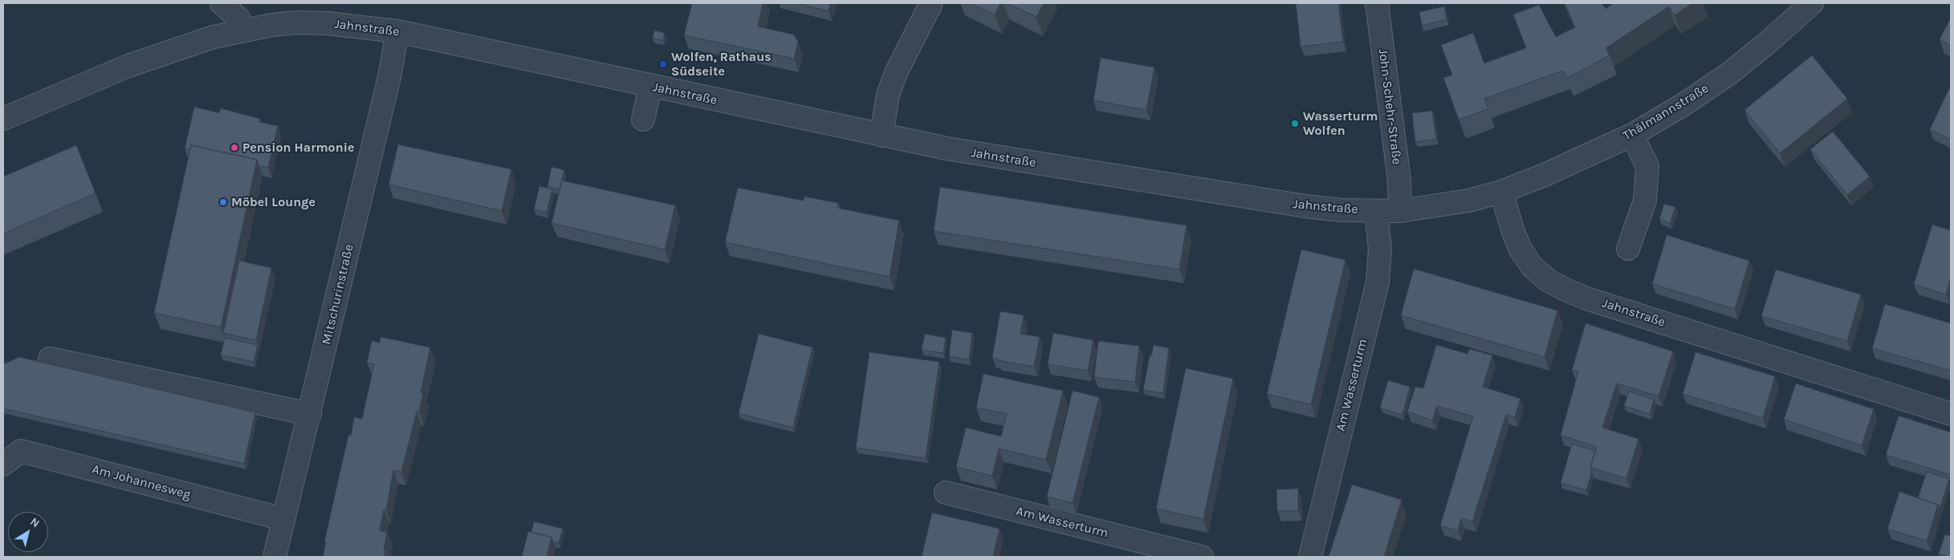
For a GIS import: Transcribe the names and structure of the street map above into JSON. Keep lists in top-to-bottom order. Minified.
{"streets":{"street":["Jahnstraße","John-Schehr-Straße","Thälmannstraße","Mitschurinstraße","Am Wasserturm","Am Johannesweg"]},"crossings":[["Jahnstraße","John-Schehr-Straße"],["Jahnstraße","Thälmannstraße"],["Jahnstraße","Mitschurinstraße"],["Jahnstraße","Am Wasserturm"],["Mitschurinstraße","Am Johannesweg"]],"places":["Wolfen, Rathaus Südseite","Wasserturm Wolfen","Pension Harmonie","Möbel Lounge"],"north":"top right"}
